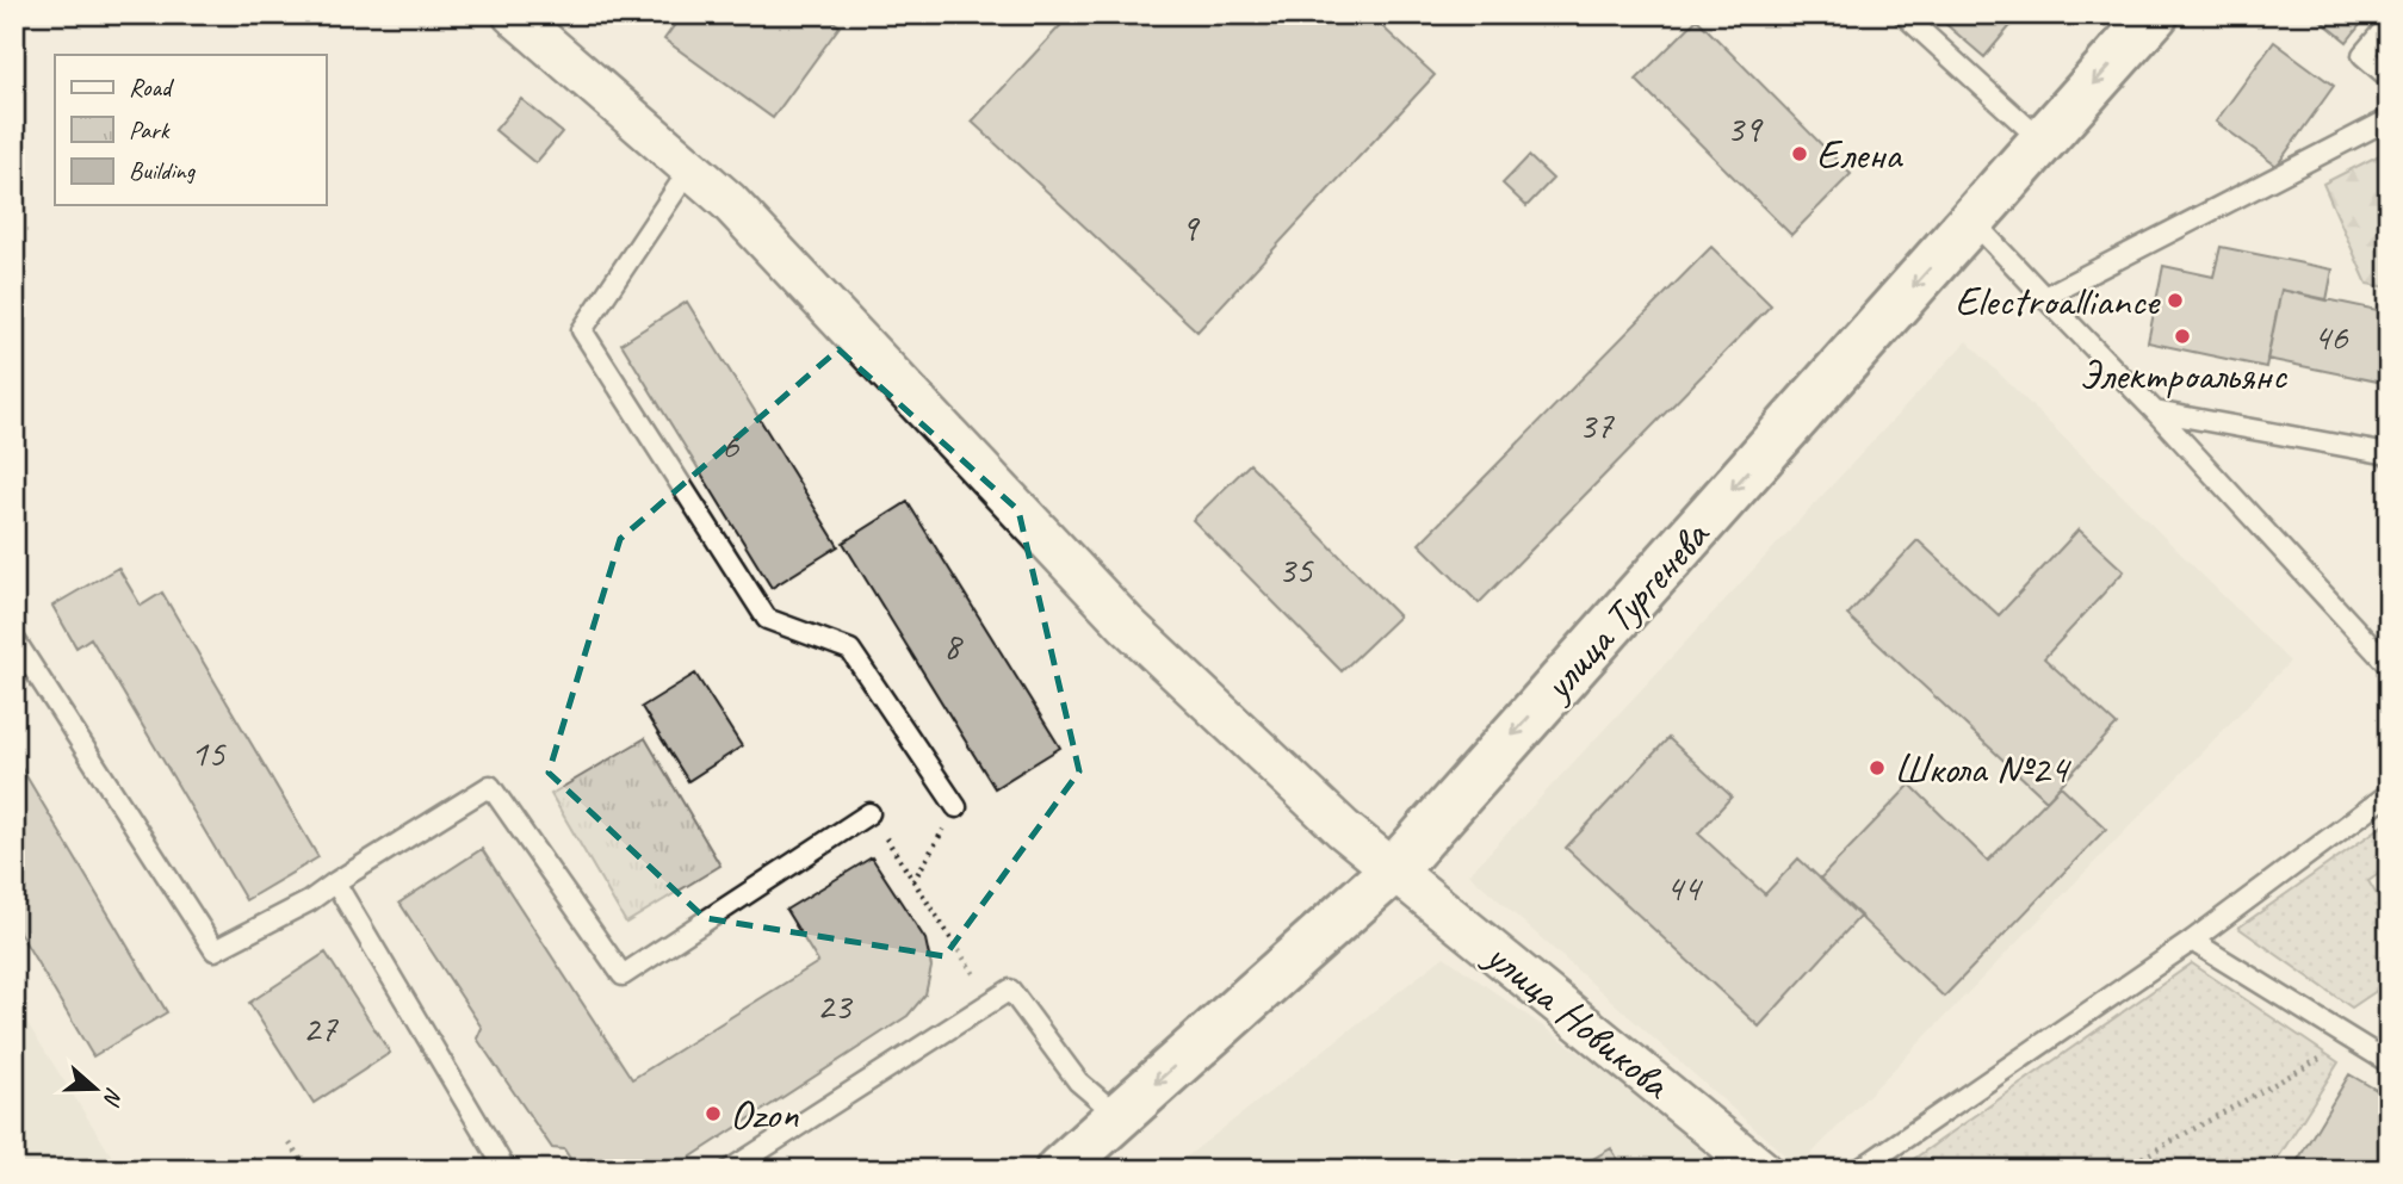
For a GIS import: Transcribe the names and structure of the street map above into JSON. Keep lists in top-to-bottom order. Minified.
{"streets":{"main road":["улица Тургенева"],"street":["улица Новикова"]},"crossings":[["улица Тургенева","улица Новикова"]],"one_way":["улица Тургенева"],"places":["Елена","Electroalliance","Электроальянс","Школа №24","Ozon"],"house_numbers":["39","9","46","37","6","35","8","15","44","23","27"],"legend":["Road","Park","Building"],"north":"right"}
